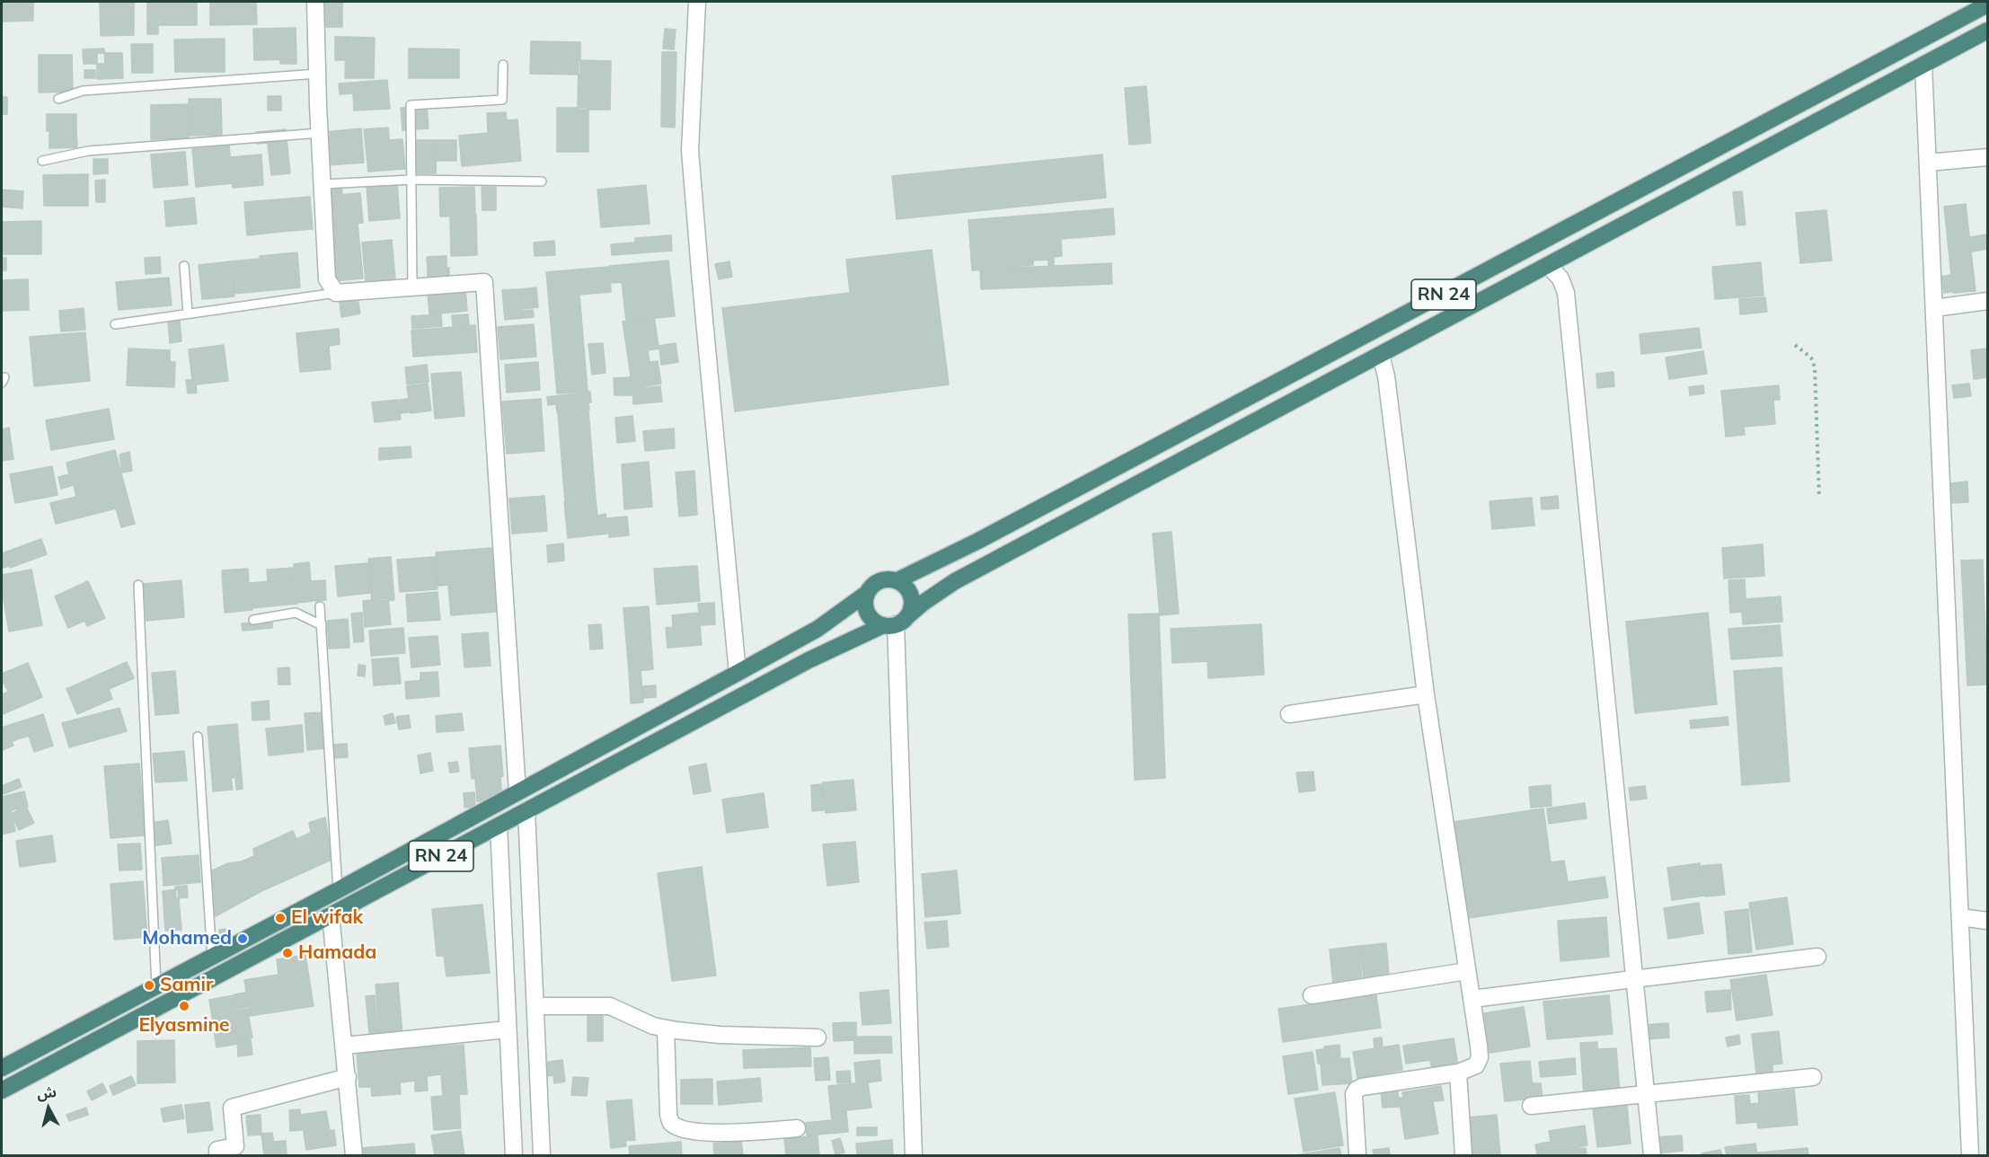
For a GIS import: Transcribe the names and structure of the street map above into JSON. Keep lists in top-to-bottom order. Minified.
{"streets":{"highway":["RN 24"]},"places":["El wifak","Mohamed","Hamada","Samir","Elyasmine"],"north":"top"}
